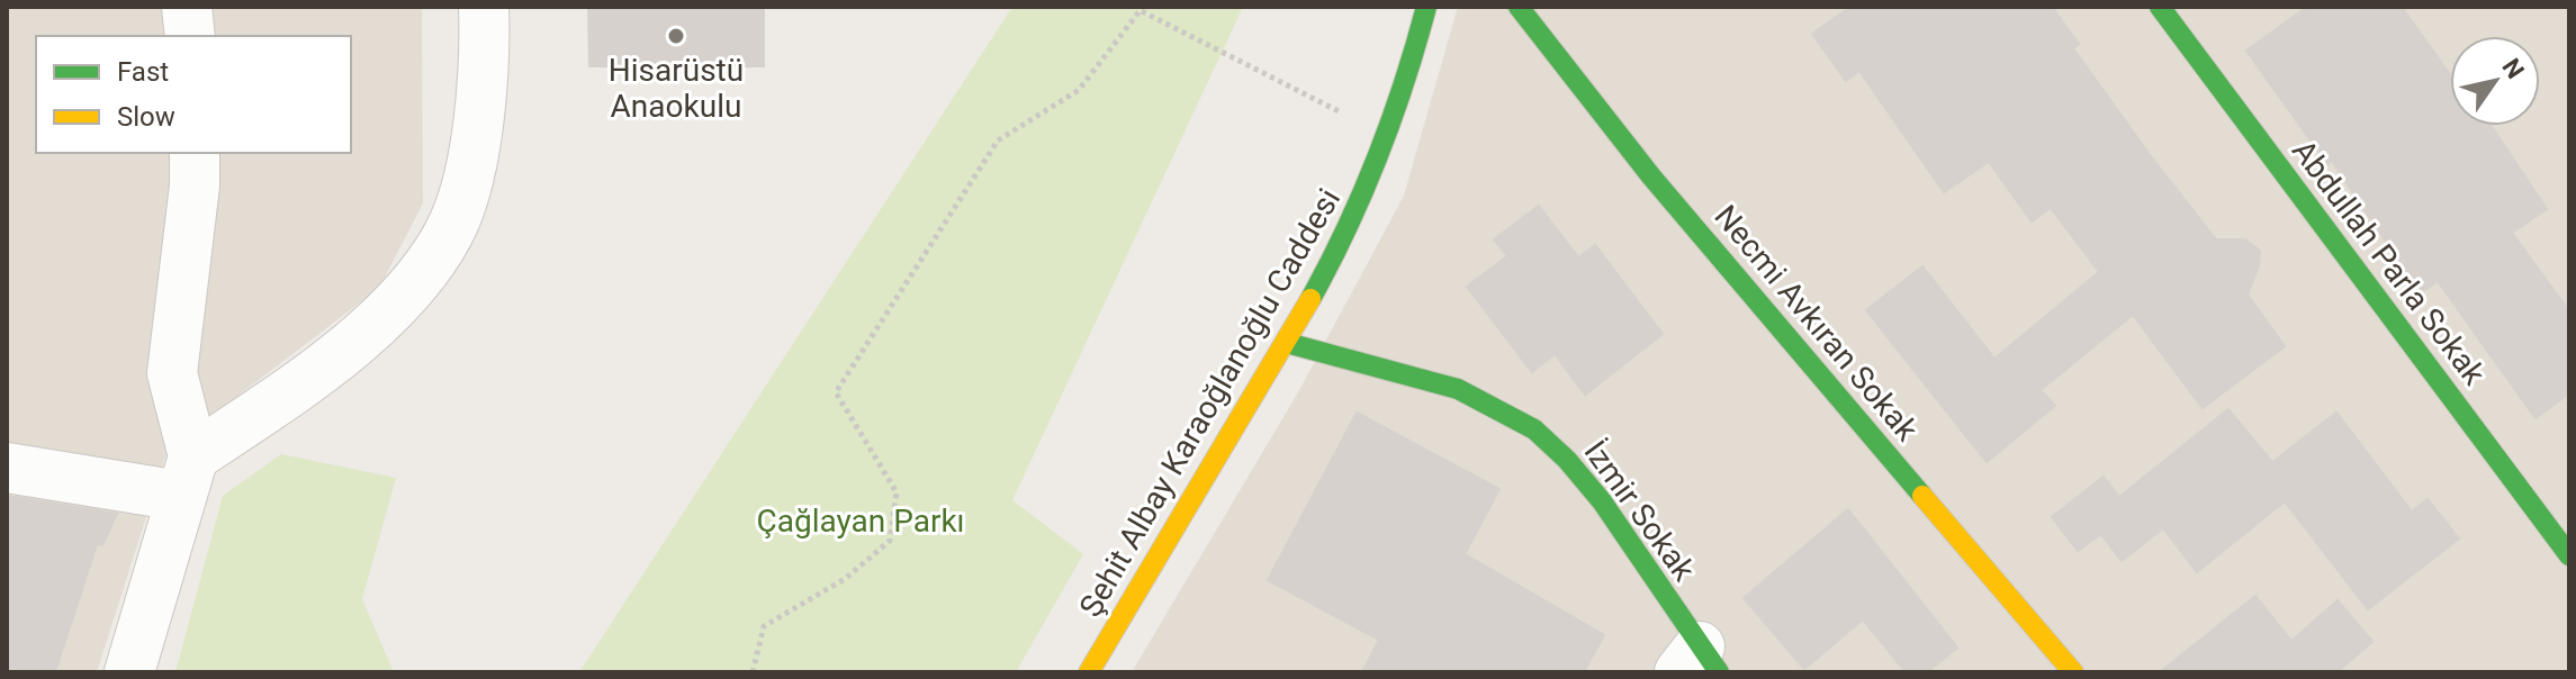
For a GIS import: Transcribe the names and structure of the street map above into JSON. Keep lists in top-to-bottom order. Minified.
{"streets":{"street":["Abdullah Parla Sokak","Necmi Avkıran Sokak","Şehit Albay Karaoğlanoğlu Caddesi","İzmir Sokak"]},"crossings":[["Şehit Albay Karaoğlanoğlu Caddesi","İzmir Sokak"]],"parks":["Çağlayan Parkı"],"places":["Hisarüstü Anaokulu"],"legend":["Fast","Slow"],"north":"top right"}
